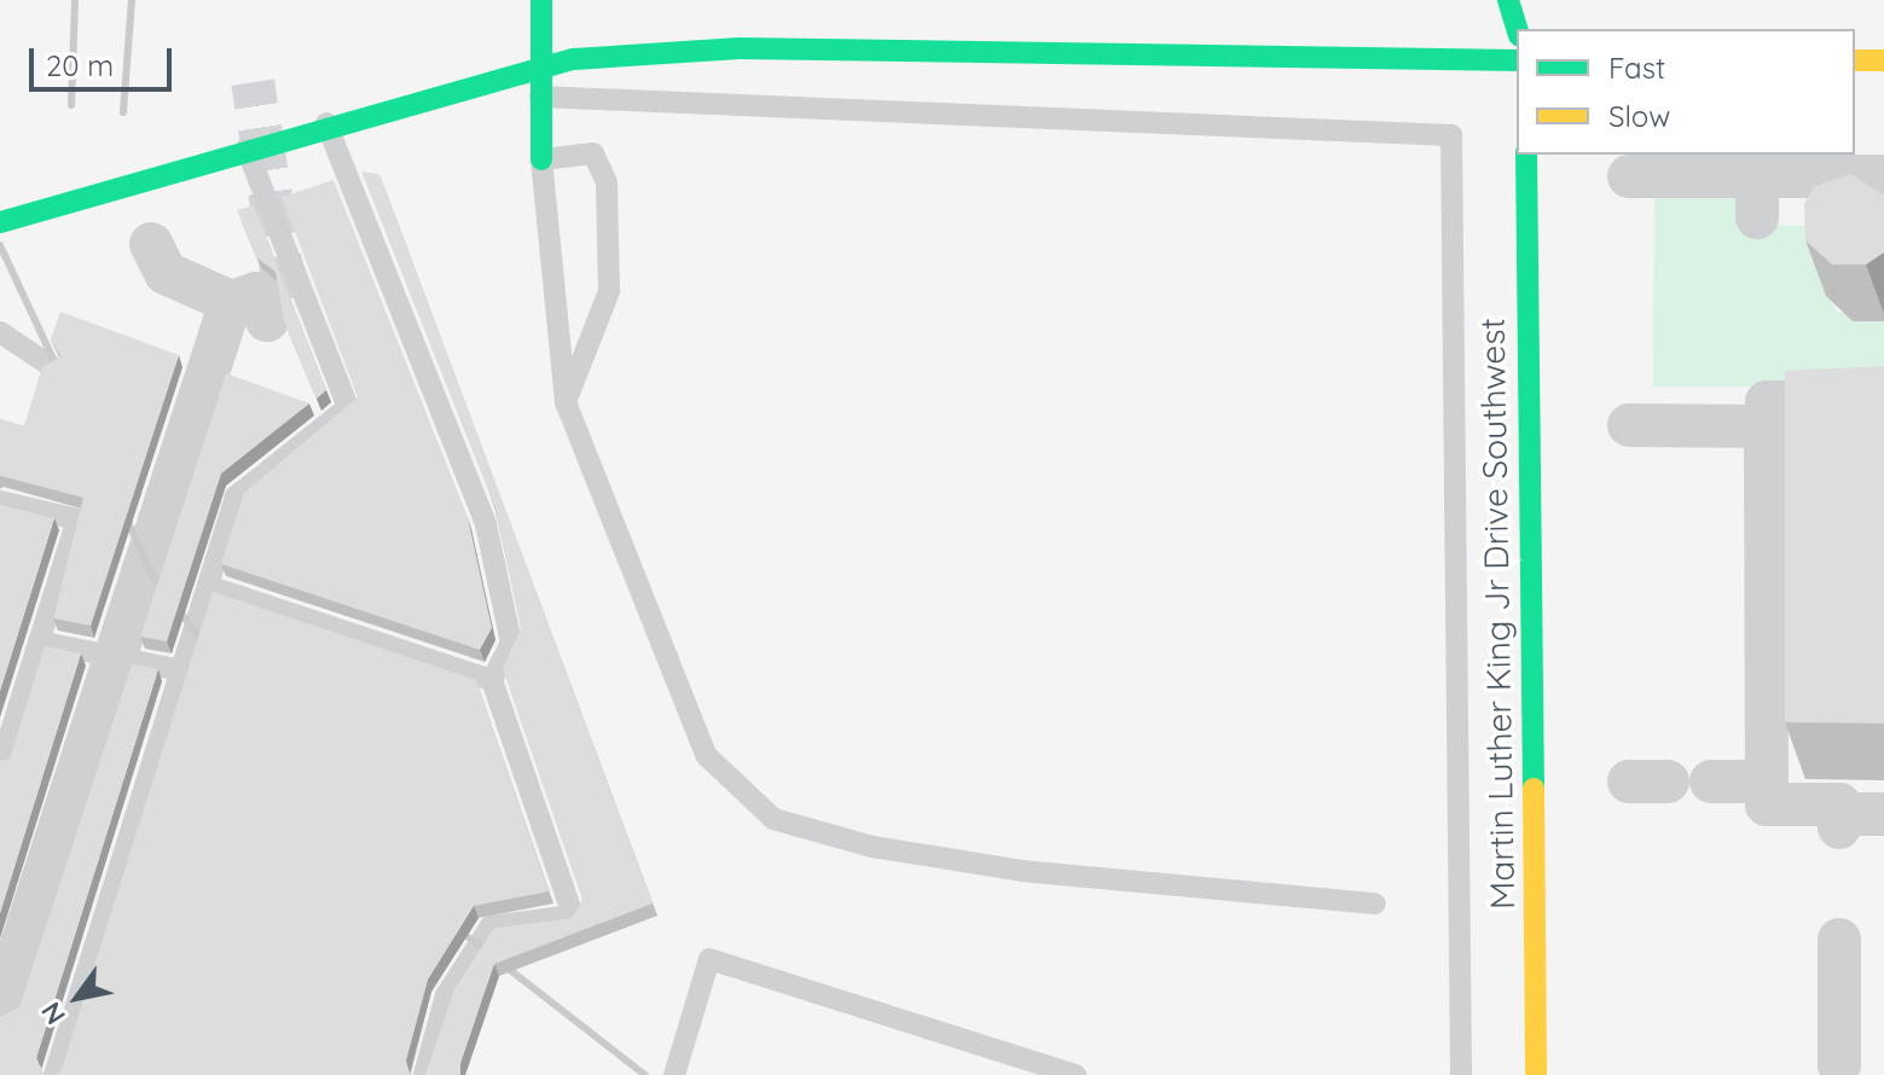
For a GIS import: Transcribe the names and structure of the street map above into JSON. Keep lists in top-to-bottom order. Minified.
{"streets":{"street":["Martin Luther King Jr Drive Southwest"]},"legend":["Fast","Slow"],"scale_bar":"20 m","north":"bottom left"}
